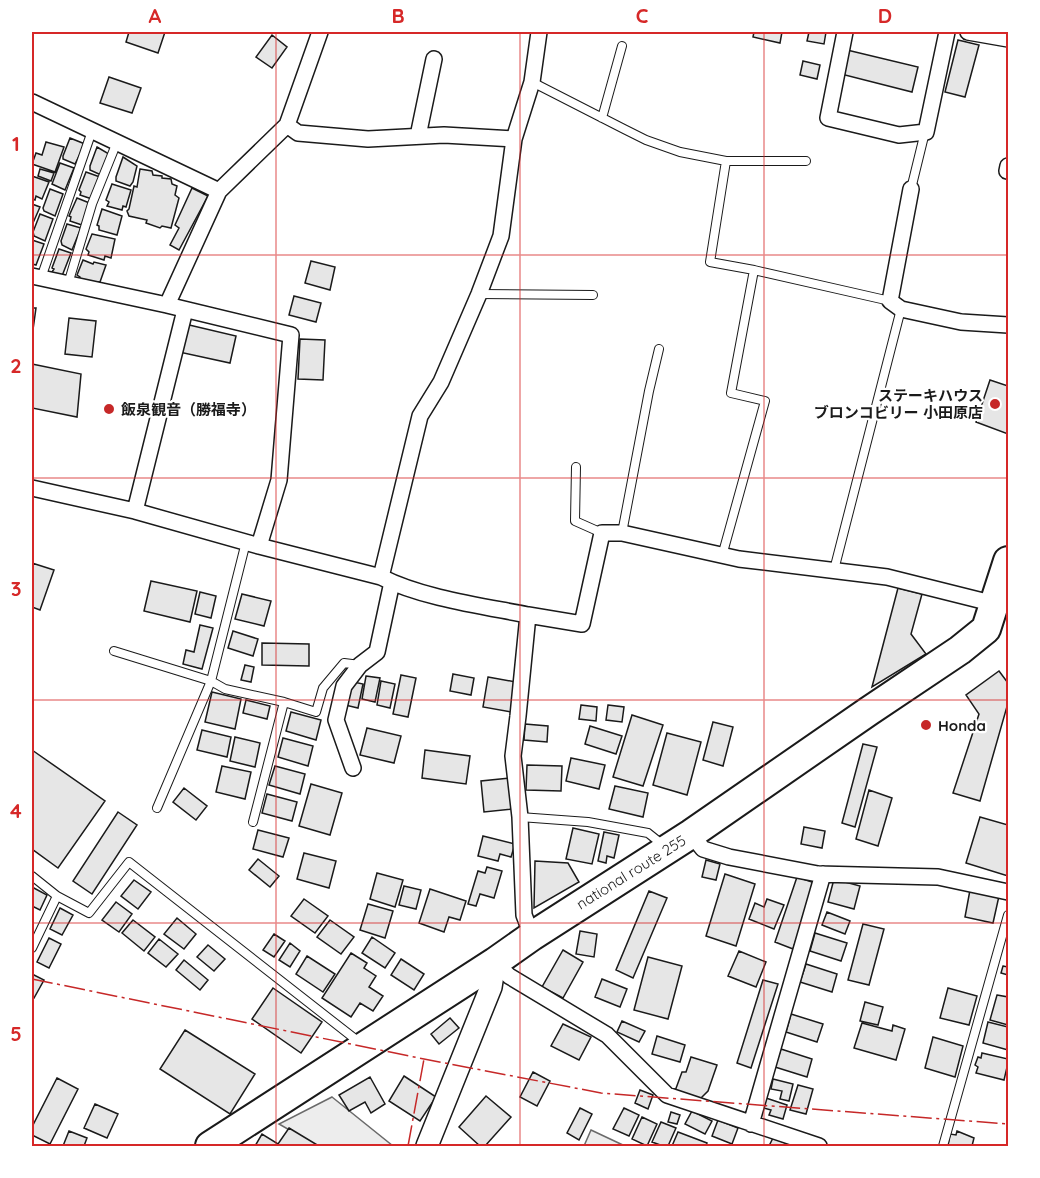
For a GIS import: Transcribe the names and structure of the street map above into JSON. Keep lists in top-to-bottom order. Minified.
{"streets":{"highway":["national route 255"]},"places":["ステーキハウス ブロンコビリー 小田原店","飯泉観音（勝福寺）","Honda"],"grid":{"columns":["A","B","C","D"],"rows":["1","2","3","4","5"]}}
